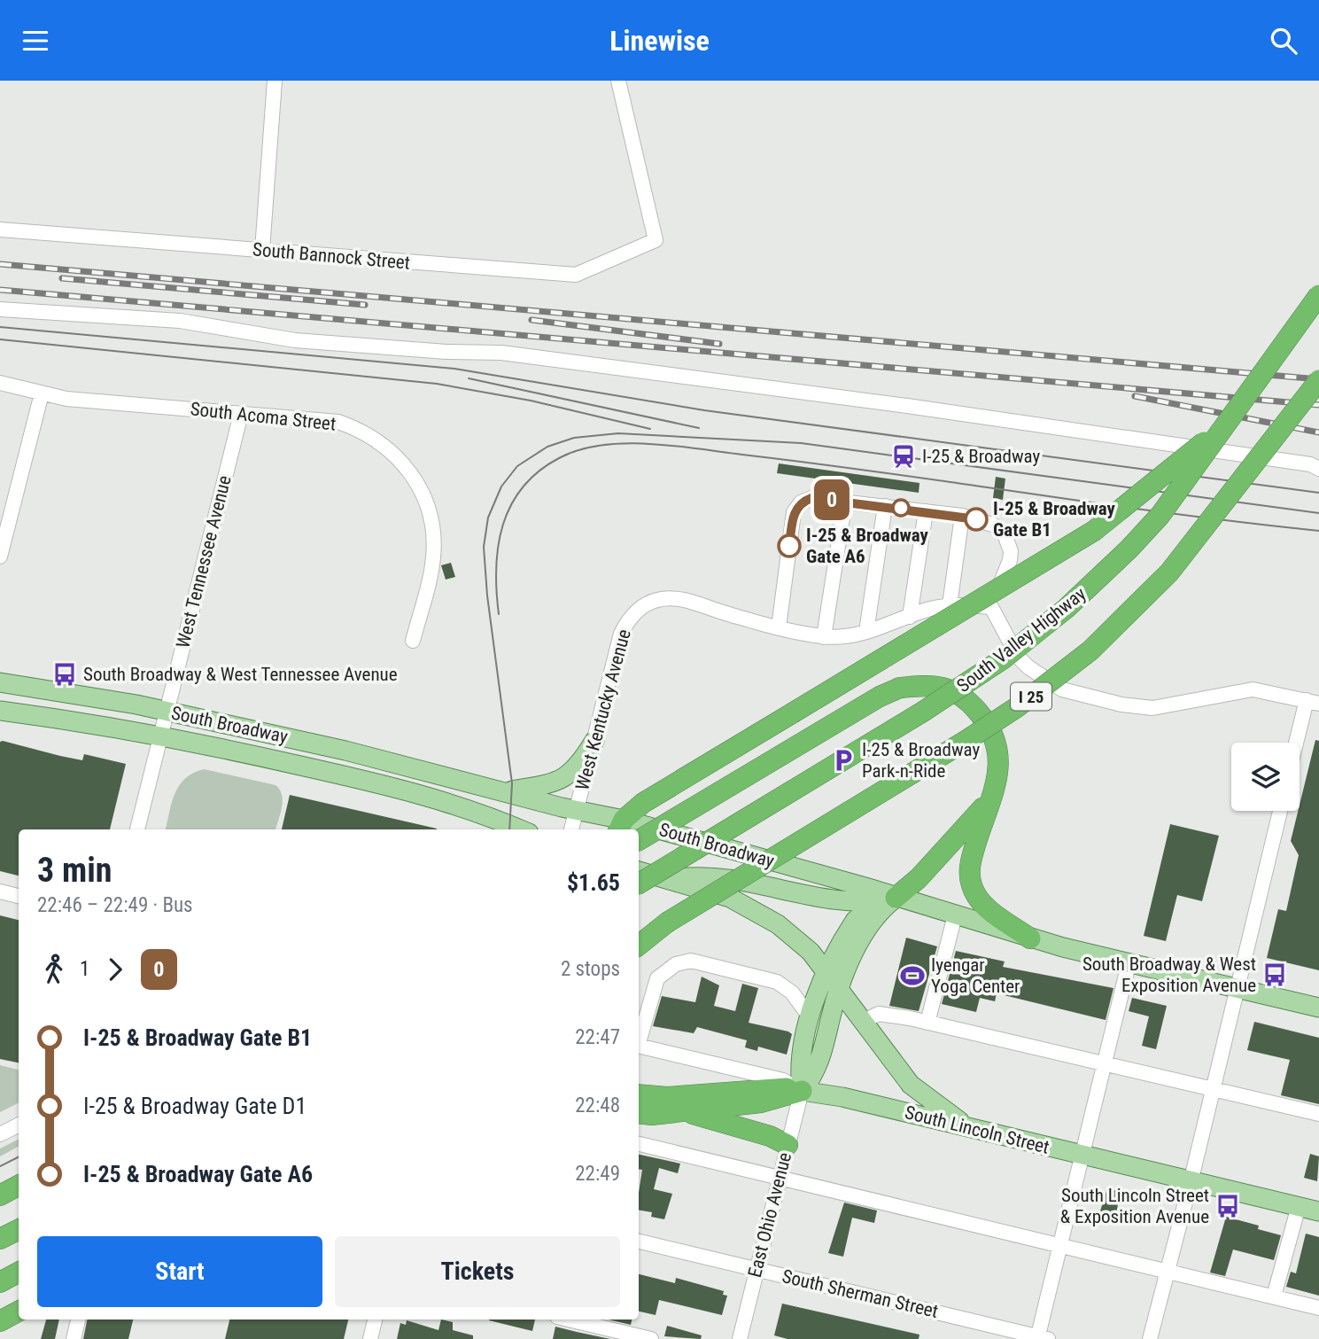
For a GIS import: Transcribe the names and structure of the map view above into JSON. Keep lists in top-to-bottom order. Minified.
{"streets":{"highway":["South Valley Highway","I 25"],"main road":["South Broadway","South Lincoln Street","East Ohio Avenue"],"street":["South Bannock Street","South Acoma Street","West Tennessee Avenue","West Kentucky Avenue","South Sherman Street"]},"crossings":[["South Acoma Street","West Tennessee Avenue"],["West Tennessee Avenue","South Broadway"],["West Kentucky Avenue","South Broadway"],["South Broadway","East Ohio Avenue"],["South Lincoln Street","East Ohio Avenue"],["East Ohio Avenue","South Sherman Street"]],"places":{"station":["I-25 & Broadway"],"other":["I-25 & Broadway Gate B1","I-25 & Broadway Gate A6"],"bus stop":["South Broadway & West Tennessee Avenue","South Broadway & West Exposition Avenue","South Lincoln Street & Exposition Avenue"],"parking":["I-25 & Broadway Park-n-Ride"],"sports":["Iyengar Yoga Center"]},"lines":["bus line 0"],"page":{"header":"Linewise","on_map":"0","heading":["3 min","22:46 – 22:49 · Bus","$1.65"],"legs":["1","0","2 stops"],"list":[{"name":"I-25 & Broadway Gate B1","value":"22:47"},{"name":"I-25 & Broadway Gate D1","value":"22:48"},{"name":"I-25 & Broadway Gate A6","value":"22:49"}],"buttons":["Start","Tickets"]}}
